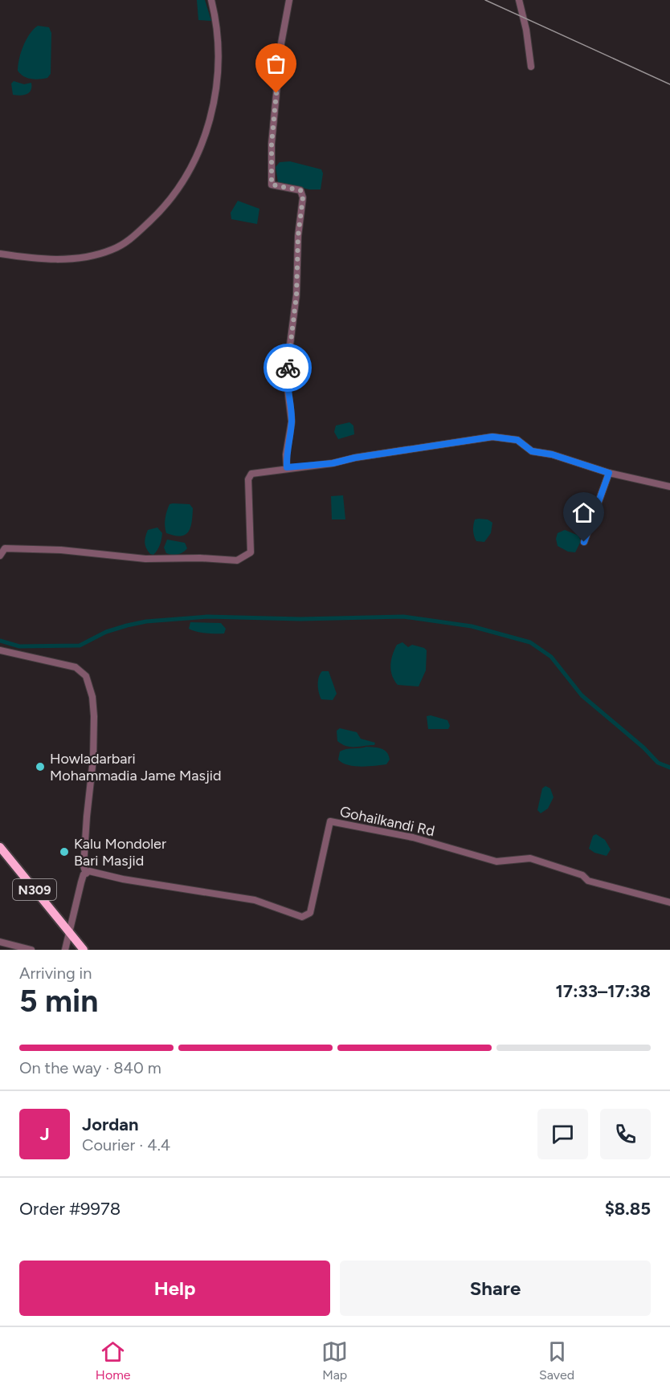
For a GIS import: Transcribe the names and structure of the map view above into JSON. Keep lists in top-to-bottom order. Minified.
{"streets":{"highway":["N309"],"street":["Gohailkandi Rd"]},"places":["Howladarbari Mohammadia Jame Masjid","Kalu Mondoler Bari Masjid"],"page":{"heading":["5 min","Arriving in","17:33–17:38"],"panel":["Jordan","Courier · 4.4","Order #9978","$8.85"],"bar":"On the way · 840 m","round":"J","buttons":["Help","Share"],"tabs":["Home","Map","Saved"]}}
